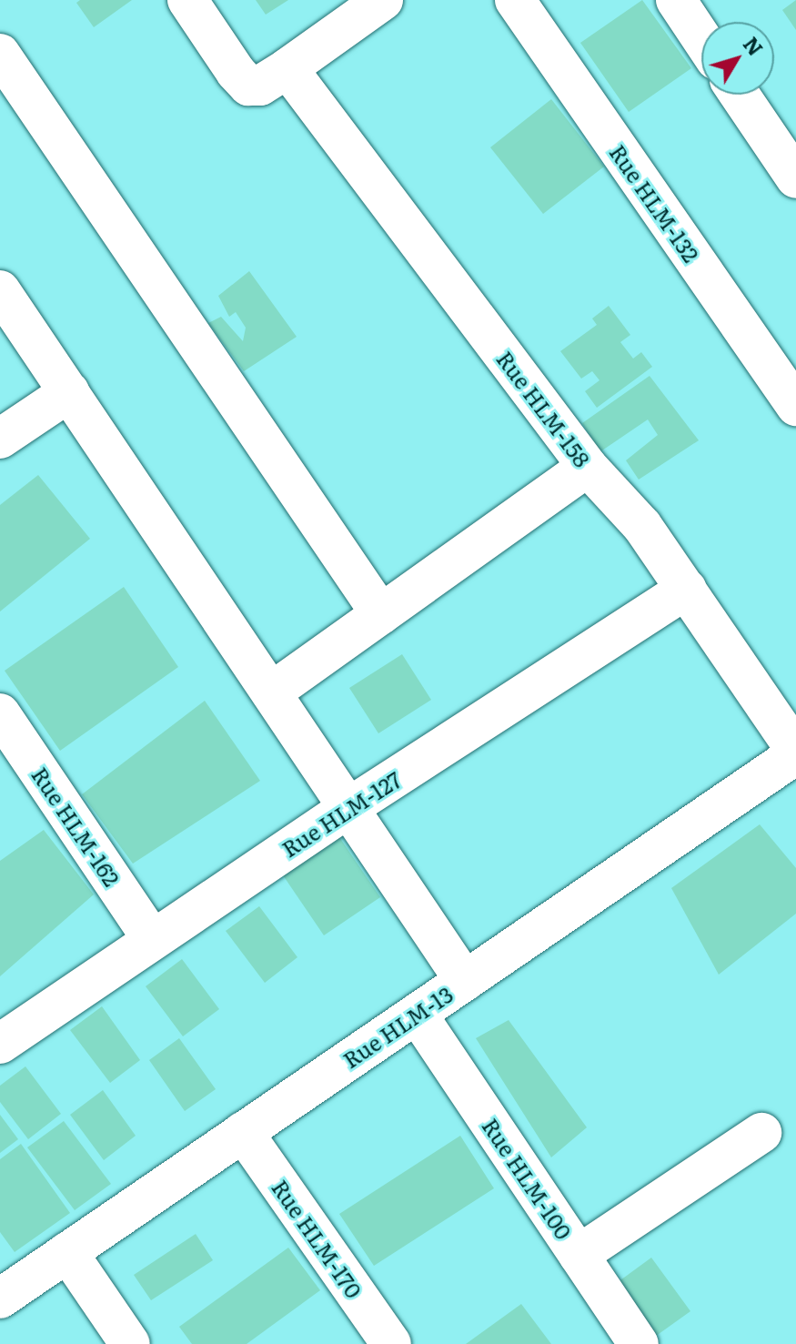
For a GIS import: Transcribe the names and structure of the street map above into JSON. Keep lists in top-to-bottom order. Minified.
{"streets":{"street":["Rue HLM-132","Rue HLM-158","Rue HLM-127","Rue HLM-162","Rue HLM-13","Rue HLM-100","Rue HLM-170"]},"crossings":[["Rue HLM-158","Rue HLM-127"],["Rue HLM-158","Rue HLM-13"],["Rue HLM-127","Rue HLM-162"],["Rue HLM-13","Rue HLM-100"],["Rue HLM-13","Rue HLM-170"]],"north":"top right"}
